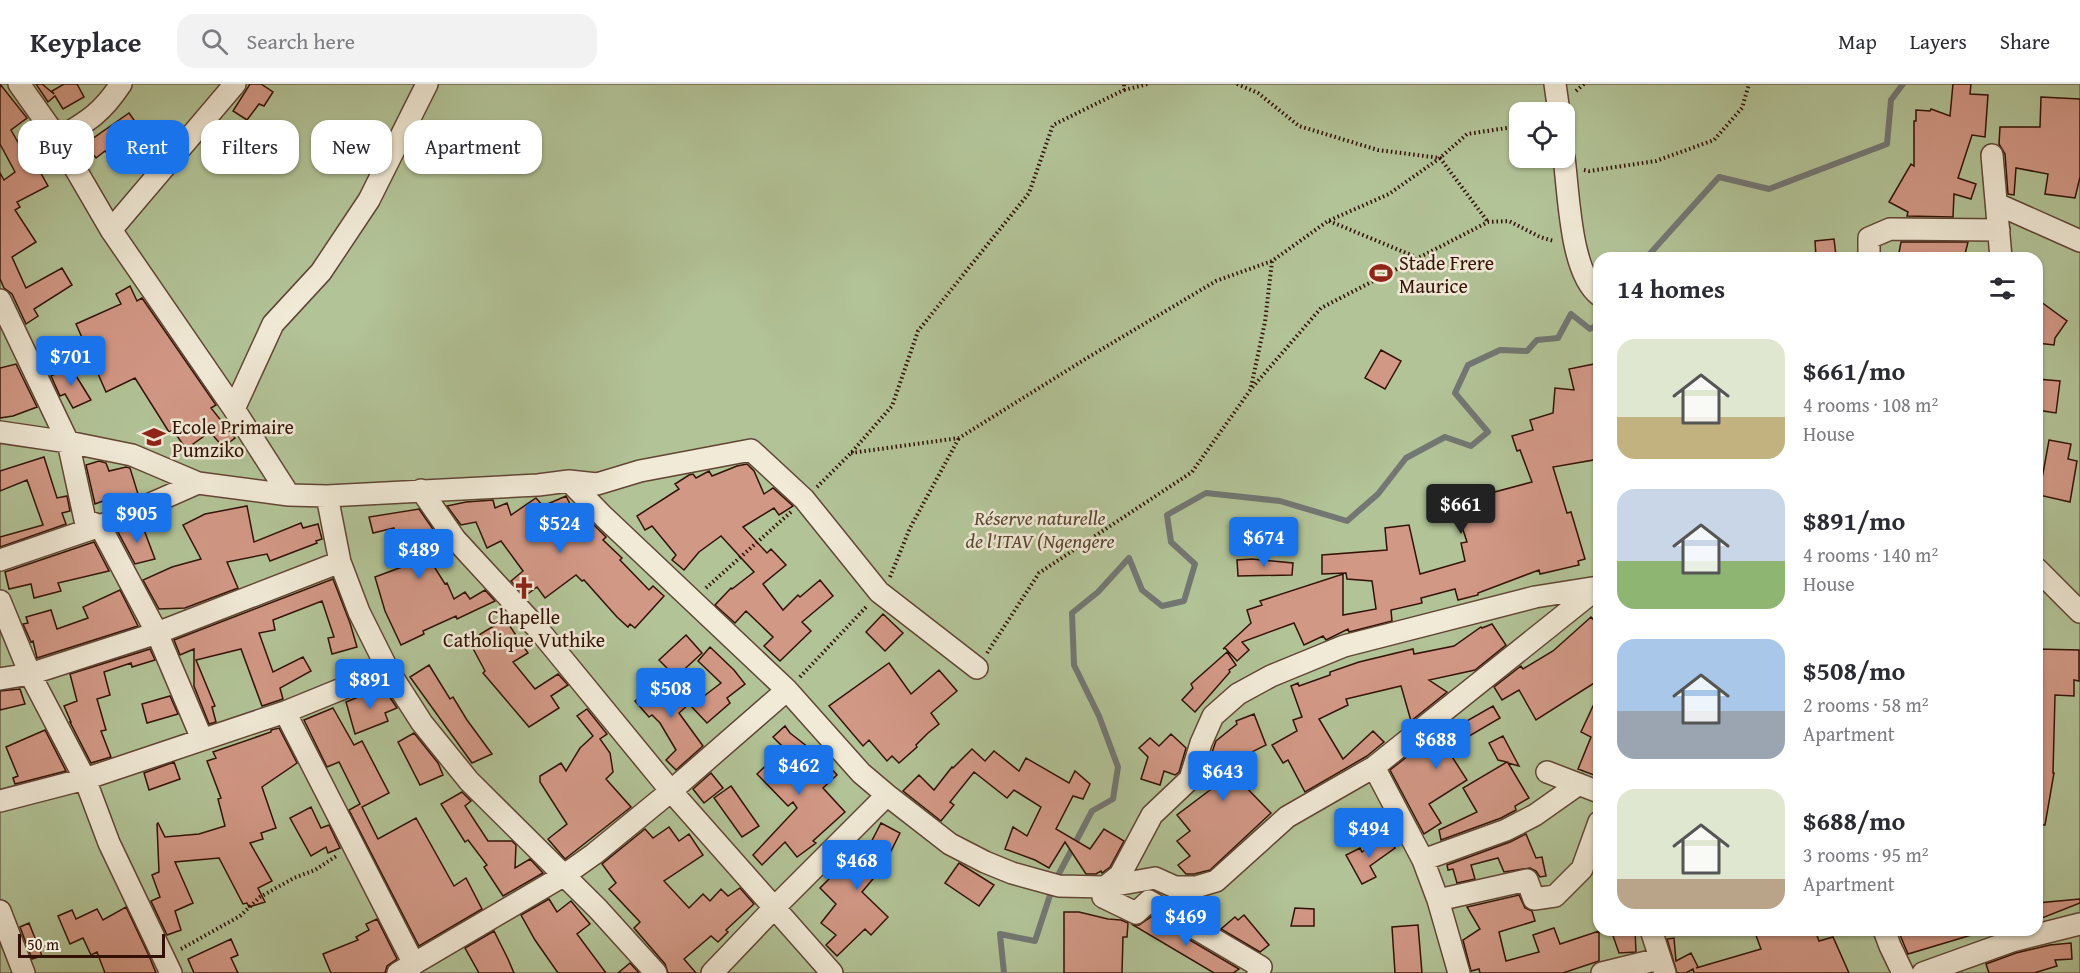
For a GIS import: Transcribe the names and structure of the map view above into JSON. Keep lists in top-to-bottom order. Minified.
{"parks":["Réserve naturelle de l'ITAV (Ngengere"],"places":{"sports":["Stade Frere Maurice"],"school or university":["Ecole Primaire Pumziko"],"church":["Chapelle Catholique Vuthike"]},"scale_bar":"50 m","page":{"header":"Keyplace","search":"Search here","nav":["Map","Layers","Share"],"chip":["Buy","Rent","Filters","New","Apartment"],"heading":"14 homes","list":[{"name":"$661/mo","note":"4 rooms · 108 m² · House"},{"name":"$891/mo","note":"4 rooms · 140 m² · House"},{"name":"$508/mo","note":"2 rooms · 58 m² · Apartment"},{"name":"$688/mo","note":"3 rooms · 95 m² · Apartment"}],"price":["$701","$661","$905","$524","$674","$489","$891","$508","$688","$462","$643","$494","$468","$469"],"scale":"50 m"}}
